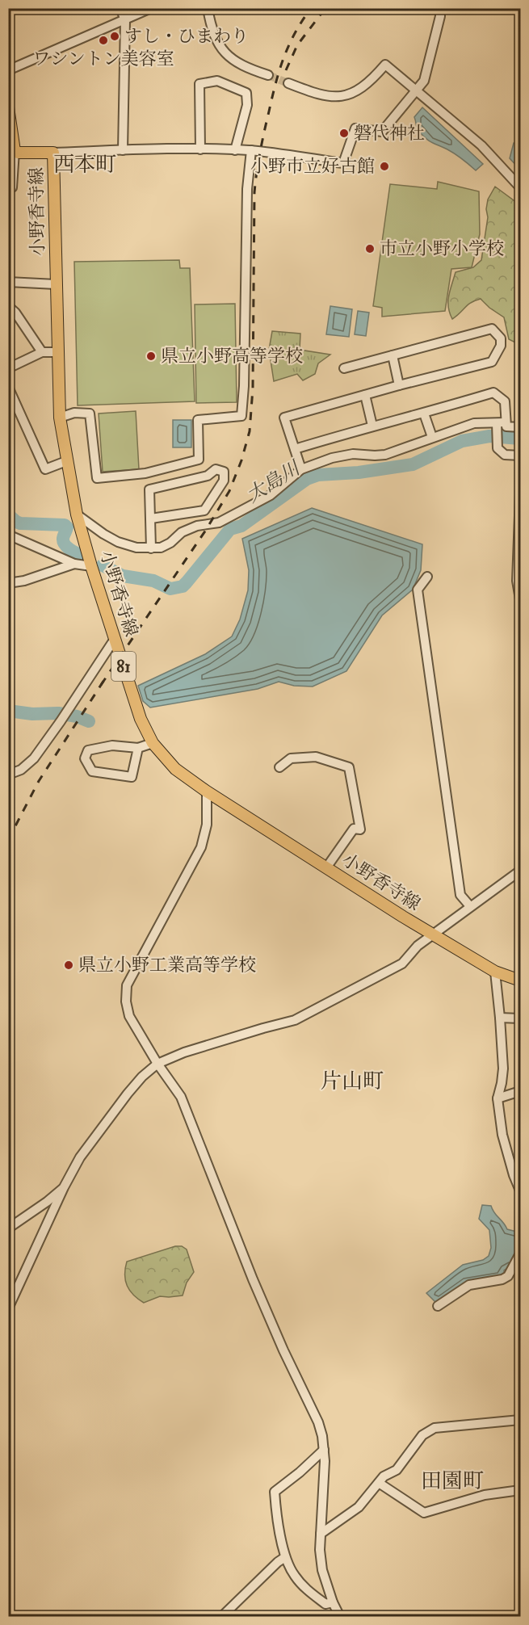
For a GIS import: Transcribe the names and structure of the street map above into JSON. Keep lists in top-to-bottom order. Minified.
{"streets":{"main road":["小野香寺線","81"]},"districts":["西本町","片山町","田園町"],"water":["大島川"],"places":["すし・ひまわり","ワシントン美容室","磐代神社","小野市立好古館","市立小野小学校","県立小野高等学校","県立小野工業高等学校"]}
